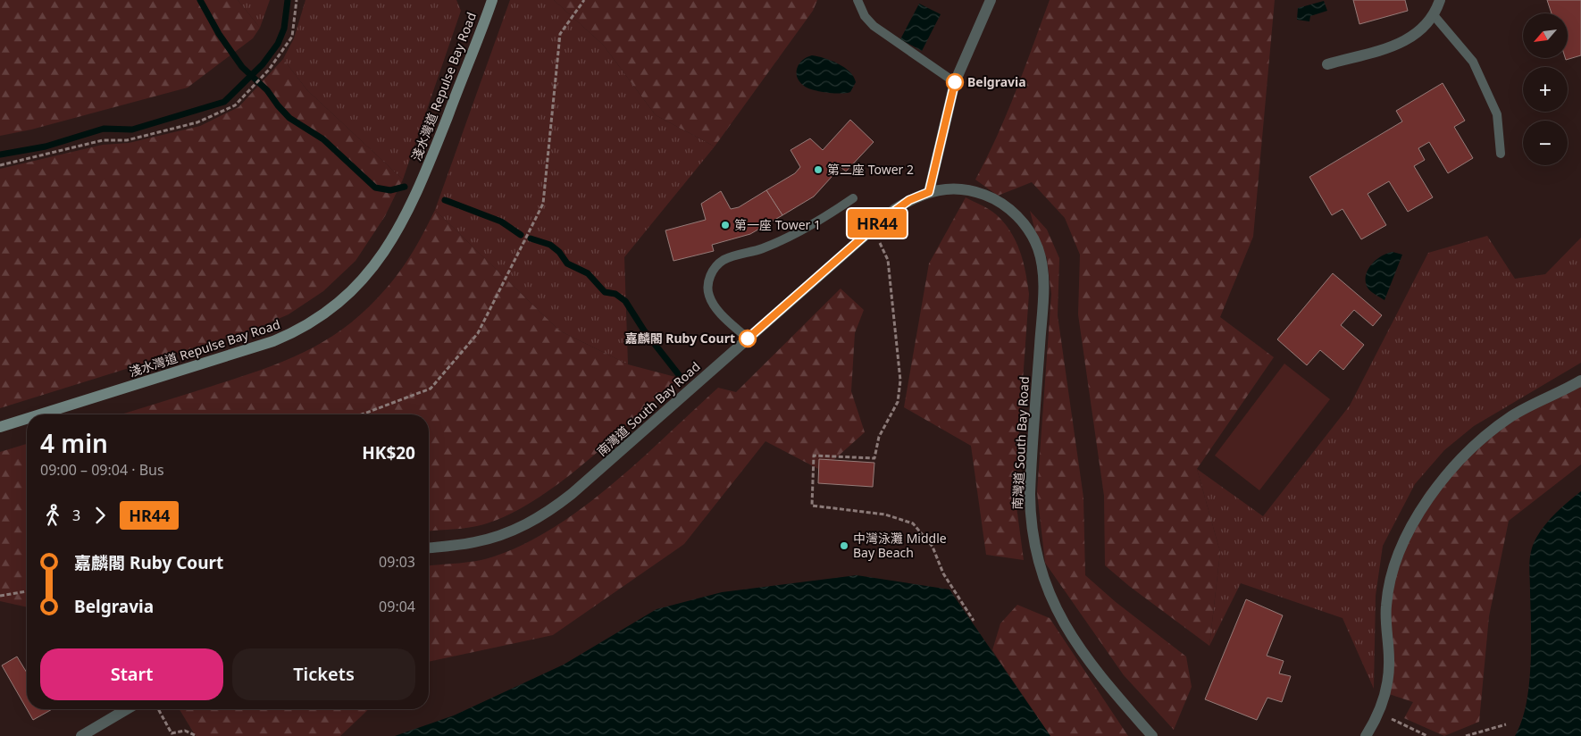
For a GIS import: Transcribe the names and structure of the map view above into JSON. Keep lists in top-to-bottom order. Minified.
{"streets":{"main road":["淺水灣道 Repulse Bay Road"],"street":["南灣道 South Bay Road"]},"places":["Belgravia","第二座 Tower 2","第一座 Tower 1","嘉麟閣 Ruby Court","中灣泳灘 Middle Bay Beach"],"lines":["bus line HR44"],"north":"bottom left","page":{"on_map":"HR44","map_buttons":["+","−"],"heading":["4 min","09:00 – 09:04 · Bus","HK$20"],"legs":["3","HR44"],"list":[{"name":"嘉麟閣 Ruby Court","value":"09:03"},{"name":"Belgravia","value":"09:04"}],"buttons":["Start","Tickets"]}}
